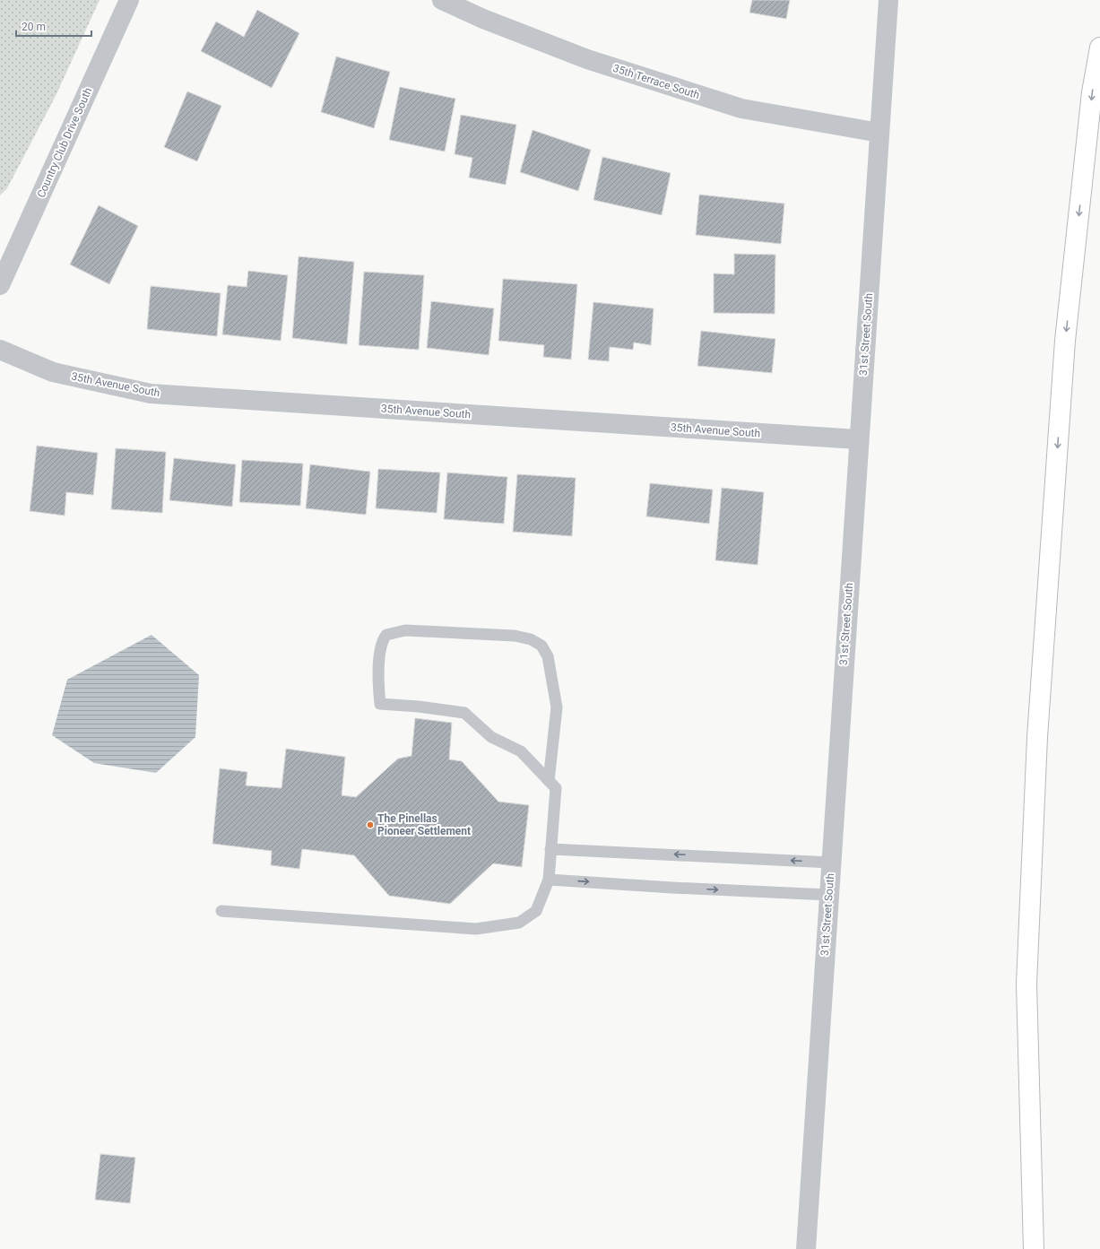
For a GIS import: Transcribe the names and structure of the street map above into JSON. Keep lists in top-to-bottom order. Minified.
{"streets":{"street":["35th Terrace South","Country Club Drive South","31st Street South","35th Avenue South"]},"crossings":[["35th Terrace South","31st Street South"],["31st Street South","35th Avenue South"]],"places":["The Pinellas Pioneer Settlement"],"scale_bar":"20 m"}
